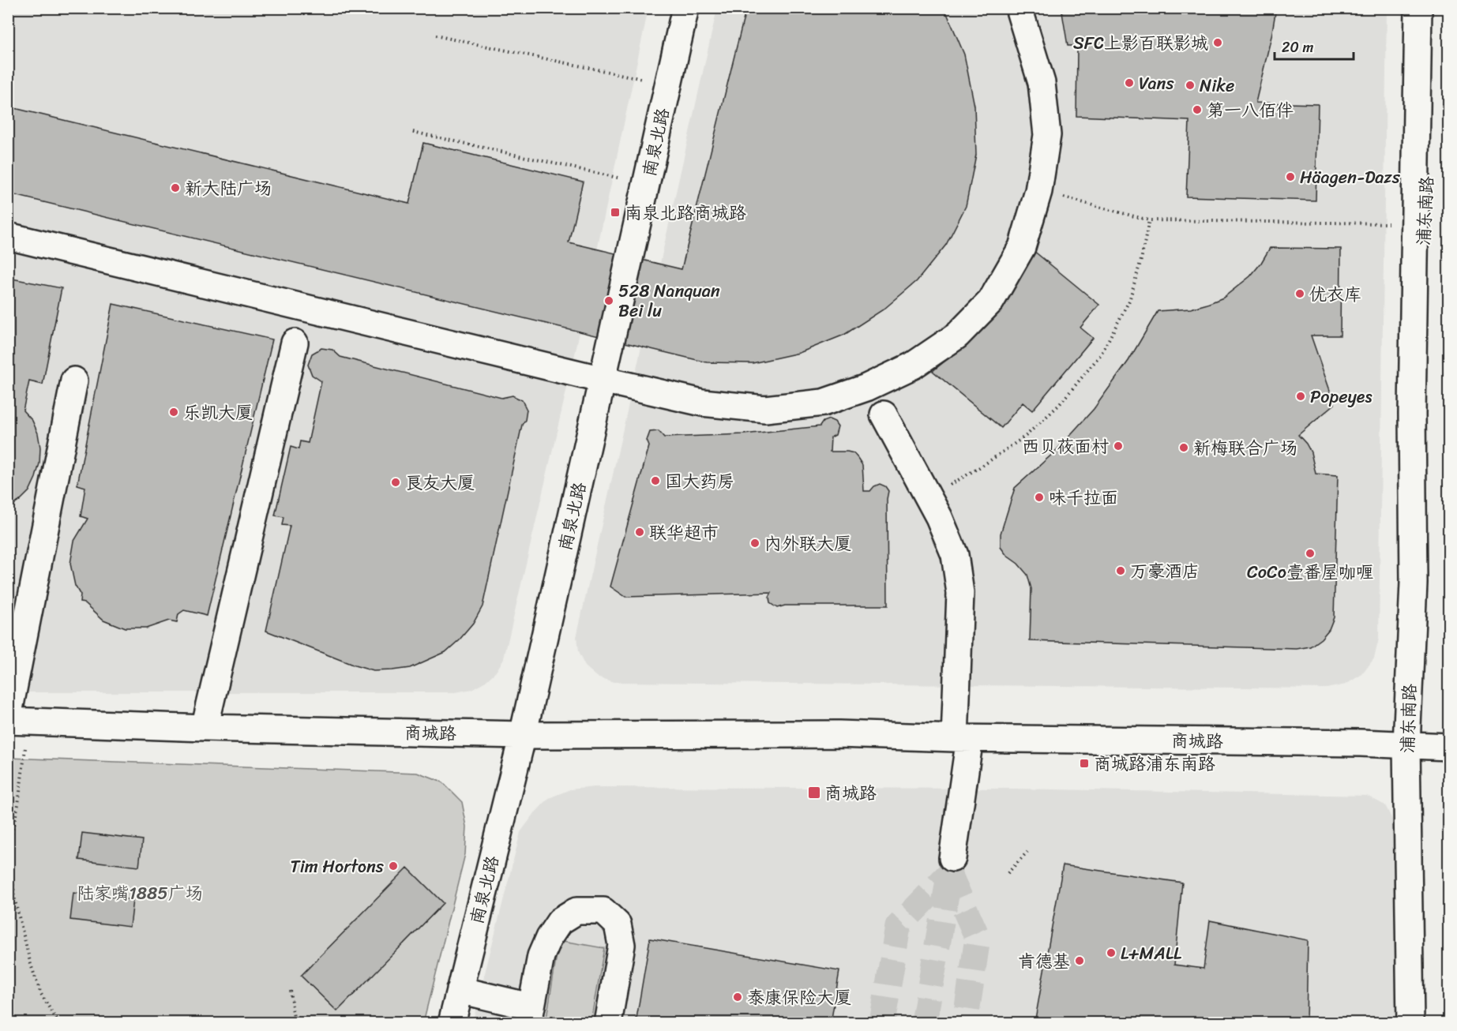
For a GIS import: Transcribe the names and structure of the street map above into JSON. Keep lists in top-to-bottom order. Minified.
{"streets":{"street":["南泉北路","浦东南路","商城路"]},"crossings":[["南泉北路","商城路"],["浦东南路","商城路"]],"parks":["陆家嘴1885广场"],"places":{"other":["SFC上影百联影城","Vans","Nike","第一八佰伴","Häagen-Dazs","新大陆广场","优衣库","528 Nanquan Bei lu","Popeyes","乐凯大厦","西贝莜面村","新梅联合广场","国大药房","良友大厦","味千拉面","联华超市","内外联大厦","CoCo壹番屋咖喱","万豪酒店","Tim Hortons","L+MALL","肯德基","泰康保险大厦"],"transit":["南泉北路商城路","商城路浦东南路","商城路"]},"scale_bar":"20 m"}
